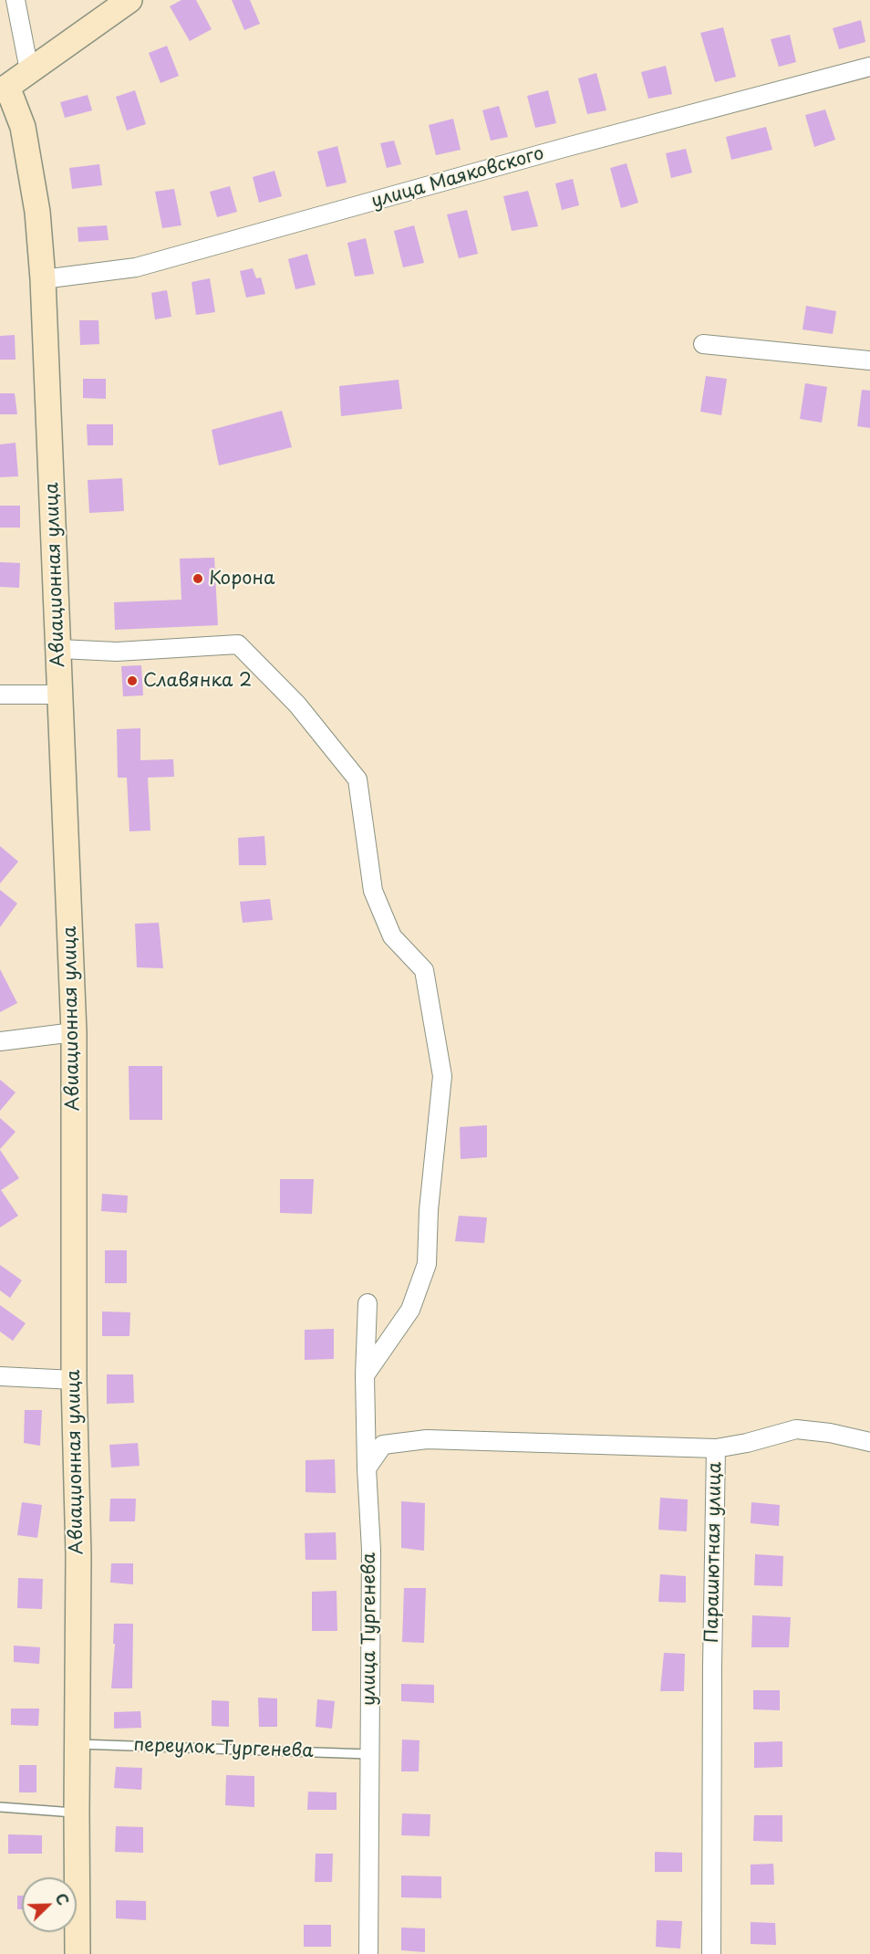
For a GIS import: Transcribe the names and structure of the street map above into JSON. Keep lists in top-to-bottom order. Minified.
{"streets":{"main road":["Авиационная улица"],"street":["улица Маяковского","Парашютная улица","улица Тургенева"],"lane":["переулок Тургенева"]},"crossings":[["улица Маяковского","Авиационная улица"],["Авиационная улица","переулок Тургенева"],["Парашютная улица","улица Тургенева"],["улица Тургенева","переулок Тургенева"]],"places":["Корона","Славянка 2"],"north":"top right"}
